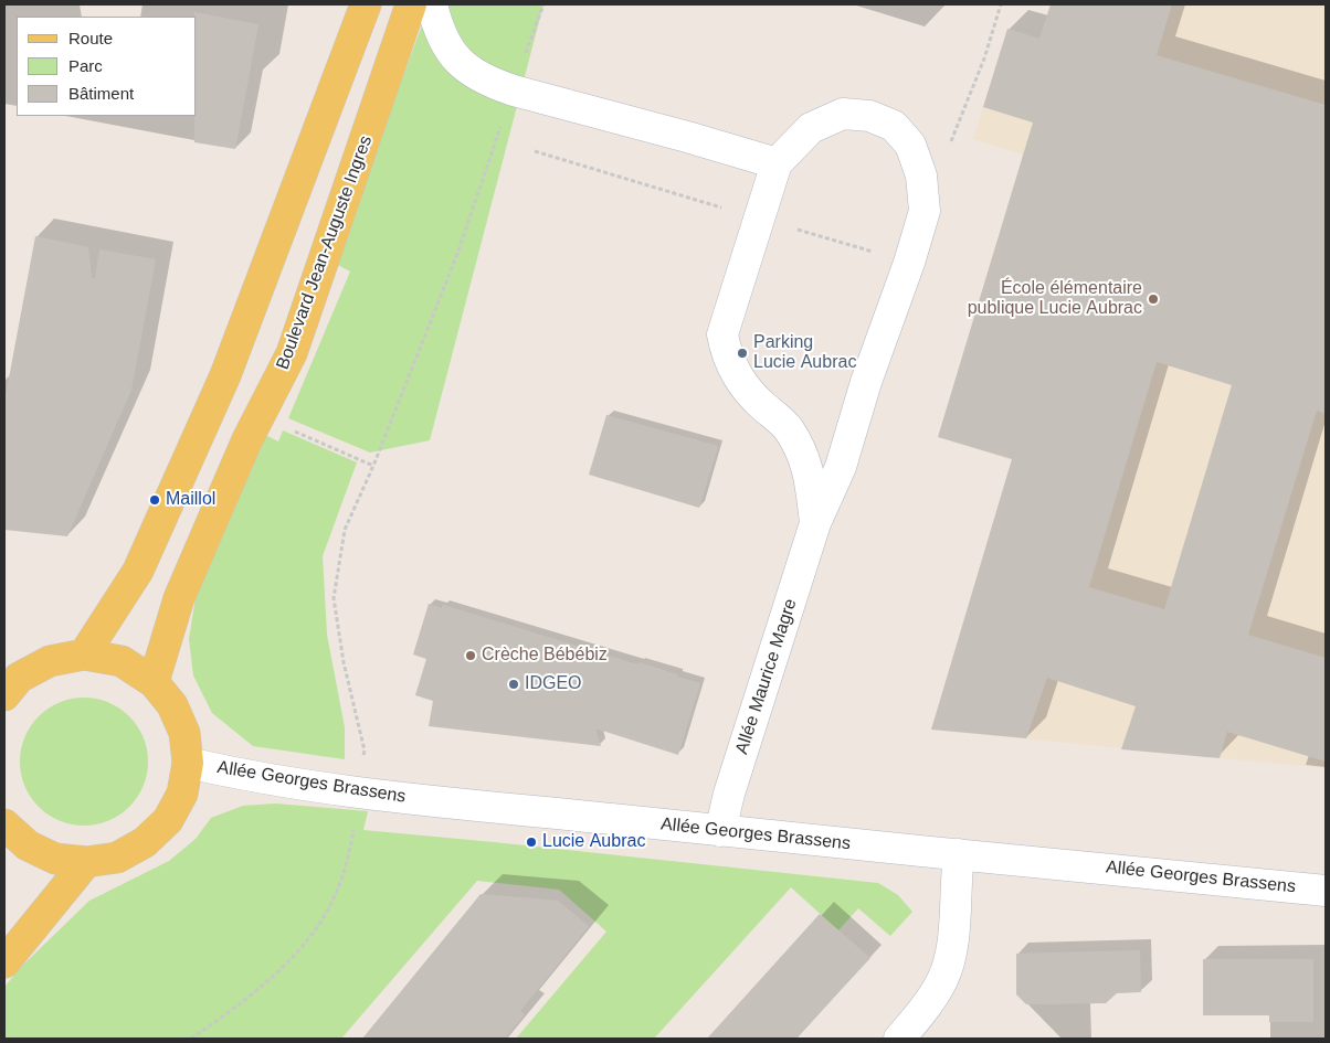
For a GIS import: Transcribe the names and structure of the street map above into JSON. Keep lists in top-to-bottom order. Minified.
{"streets":{"main road":["Boulevard Jean-Auguste Ingres"],"street":["Allée Maurice Magre","Allée Georges Brassens"]},"crossings":[["Allée Maurice Magre","Allée Georges Brassens"]],"places":["École élémentaire publique Lucie Aubrac","Parking Lucie Aubrac","Maillol","Crèche Bébébiz","IDGEO","Lucie Aubrac"],"legend":["Route","Parc","Bâtiment"]}
